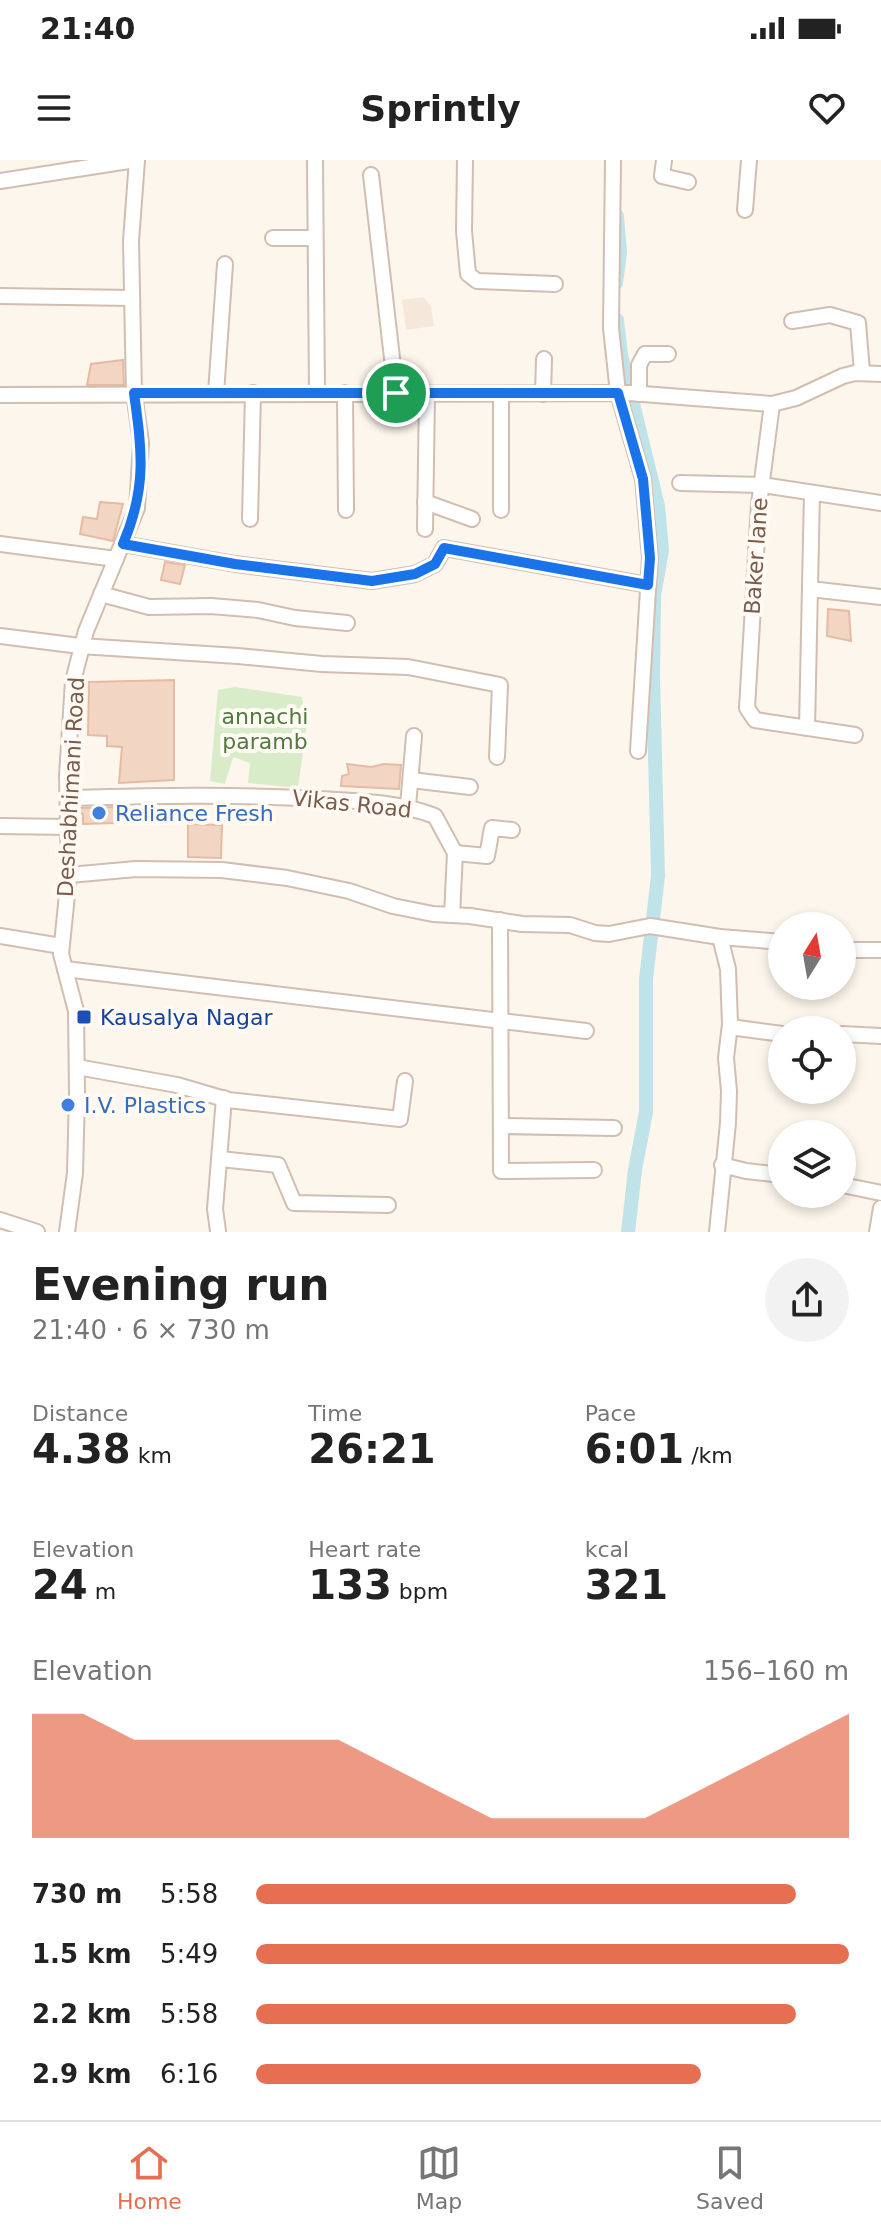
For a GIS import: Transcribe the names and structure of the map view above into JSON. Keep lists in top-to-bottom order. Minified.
{"streets":{"street":["Baker lane","Deshabhimani Road","Vikas Road"]},"crossings":[["Deshabhimani Road","Vikas Road"]],"parks":["annachi paramb"],"places":{"other":["Reliance Fresh","I.V. Plastics"],"transit":["Kausalya Nagar"]},"north":"top","page":{"status":"21:40","header":"Sprintly","heading":["Evening run","21:40 · 6 × 730 m"],"stats":[["Distance","4.38 km"],["Time","26:21"],["Pace","6:01 /km"],["Elevation","24 m"],["Heart rate","133 bpm"],["kcal","321"]],"chart":["Elevation","156–160 m"],"list":[{"name":"730 m","note":"5:58"},{"name":"1.5 km","note":"5:49"},{"name":"2.2 km","note":"5:58"},{"name":"2.9 km","note":"6:16"}],"tabs":["Home","Map","Saved"]}}
